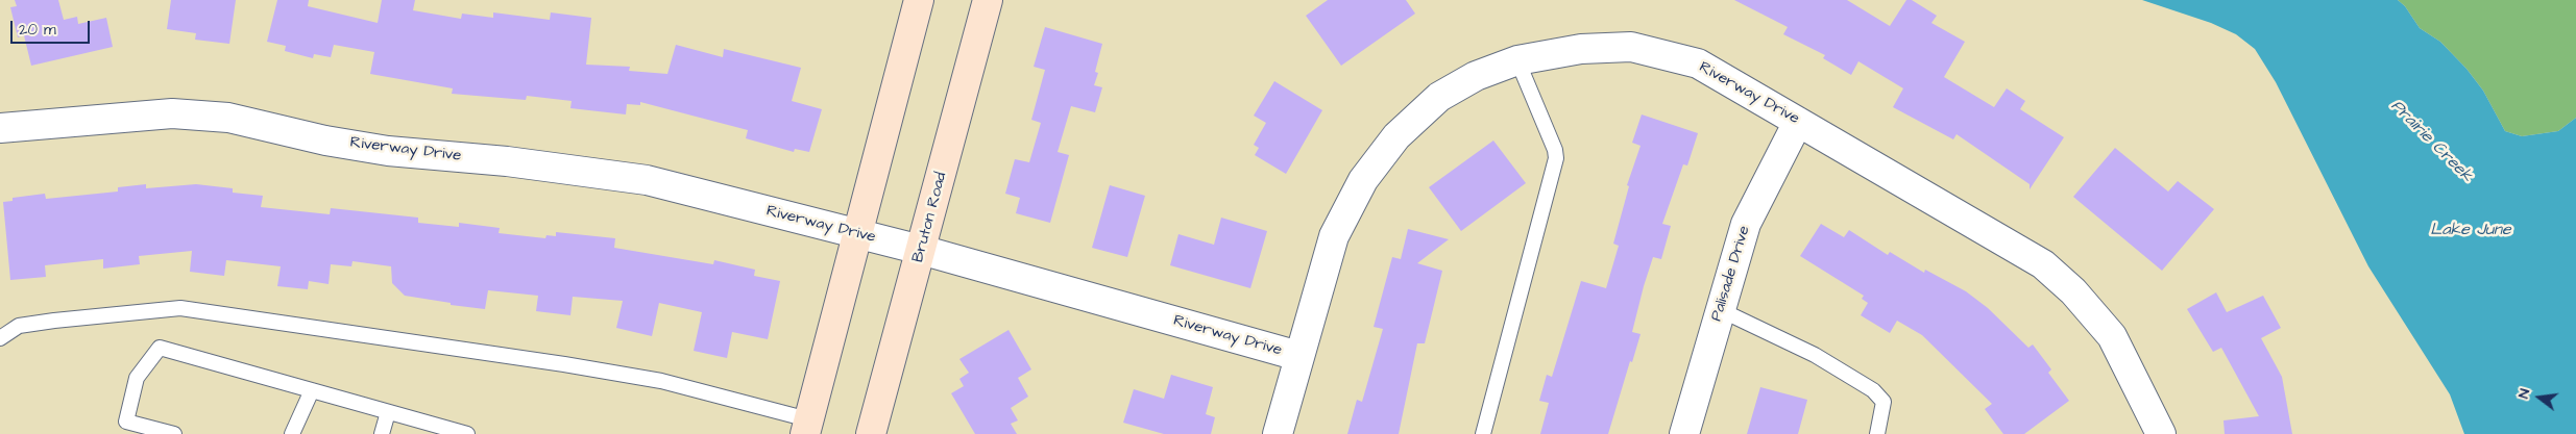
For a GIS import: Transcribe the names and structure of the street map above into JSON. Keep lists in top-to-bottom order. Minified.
{"streets":{"main road":["Bruton Road"],"street":["Riverway Drive","Palisade Drive"]},"crossings":[["Riverway Drive","Bruton Road"],["Riverway Drive","Palisade Drive"]],"water":["Prairie Creek","Lake June"],"scale_bar":"20 m","north":"left"}
